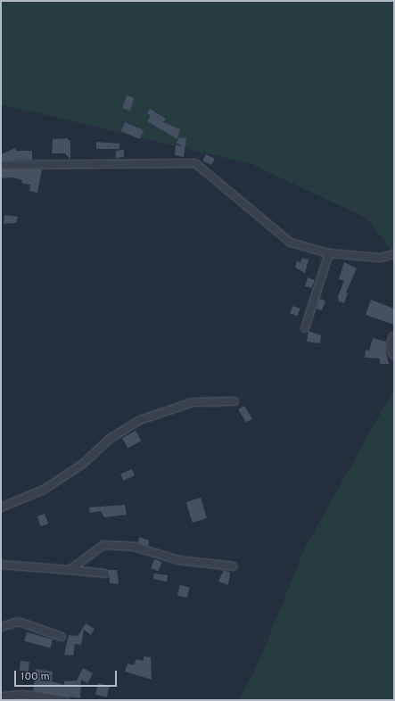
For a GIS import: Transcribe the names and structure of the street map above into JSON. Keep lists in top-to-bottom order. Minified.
{"scale_bar":"100 m"}
